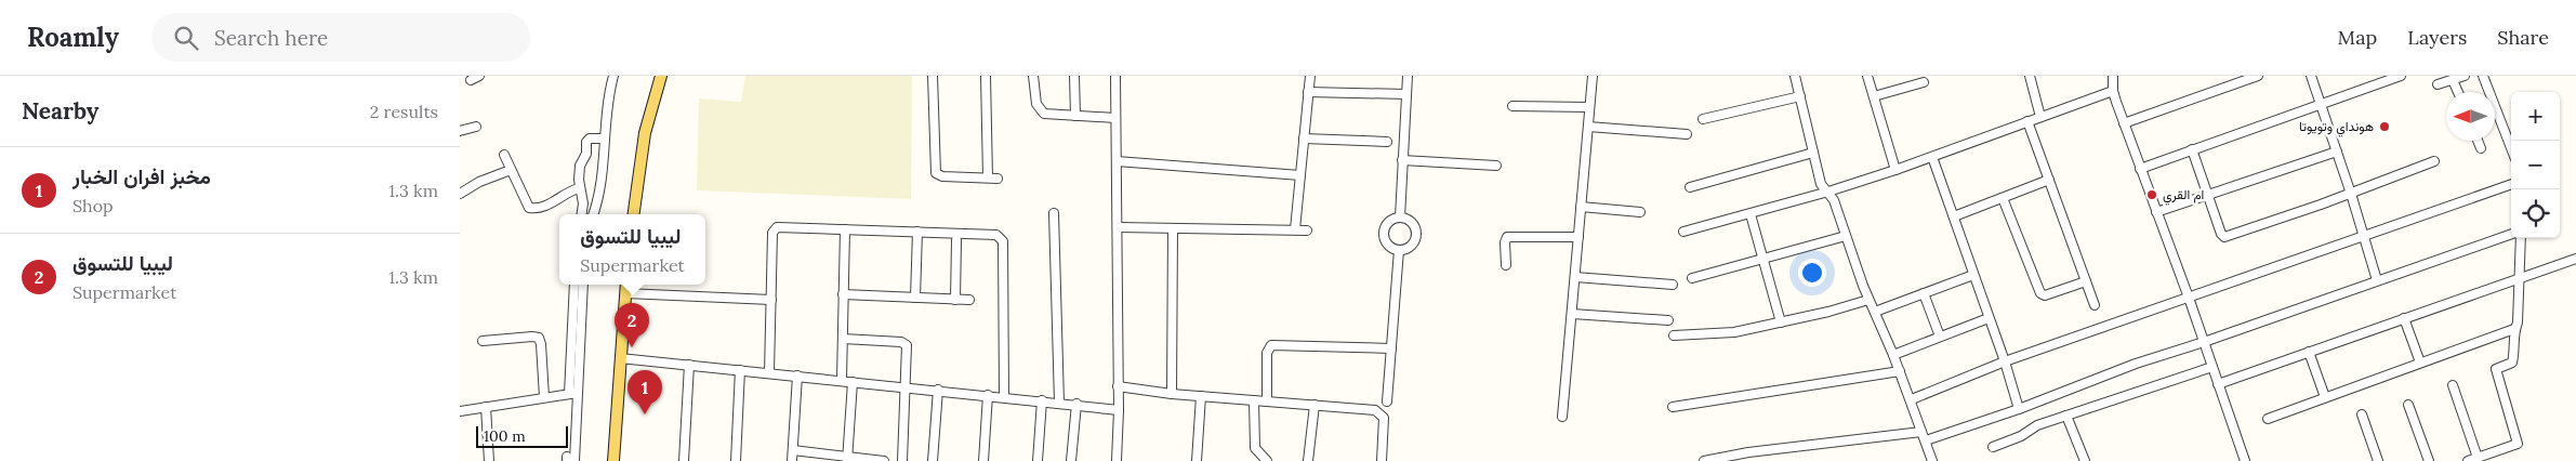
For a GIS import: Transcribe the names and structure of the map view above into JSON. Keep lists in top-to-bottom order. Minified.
{"places":["هونداي وتويوتا","ام القري"],"scale_bar":"100 m","north":"left","page":{"header":"Roamly","search":"Search here","nav":["Map","Layers","Share"],"heading":["Nearby","2 results"],"map_buttons":["+","−"],"list":[{"mark":"1","name":"مخبز افران الخبار","note":"Shop","value":"1.3 km"},{"mark":"2","name":"ليبيا للتسوق","note":"Supermarket","value":"1.3 km"}],"popup":["ليبيا للتسوق","Supermarket"],"pins":["2","1"],"scale":"100 m"}}
